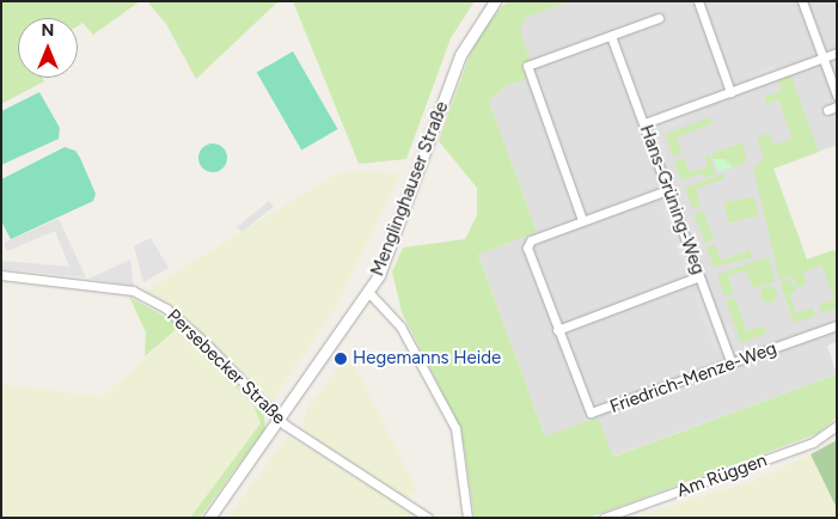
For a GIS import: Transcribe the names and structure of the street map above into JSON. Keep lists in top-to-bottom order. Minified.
{"streets":{"street":["Menglinghauser Straße","Hans-Grüning-Weg","Persebecker Straße","Friedrich-Menze-Weg","Am Rüggen"]},"crossings":[["Menglinghauser Straße","Persebecker Straße"],["Hans-Grüning-Weg","Friedrich-Menze-Weg"]],"places":["Hegemanns Heide"],"north":"top"}
